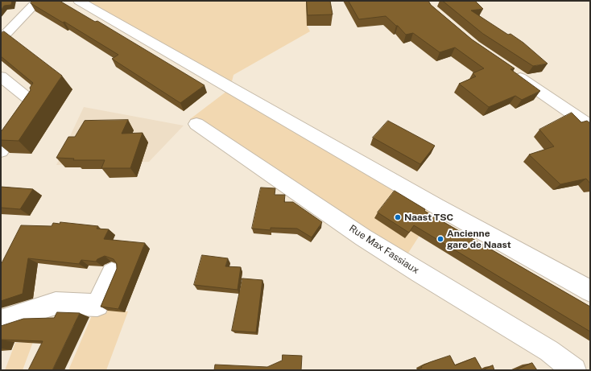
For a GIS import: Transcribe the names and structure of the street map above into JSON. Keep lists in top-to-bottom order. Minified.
{"streets":{"street":["Rue Max Fassiaux"]},"places":["Naast TSC","Ancienne gare de Naast"]}
